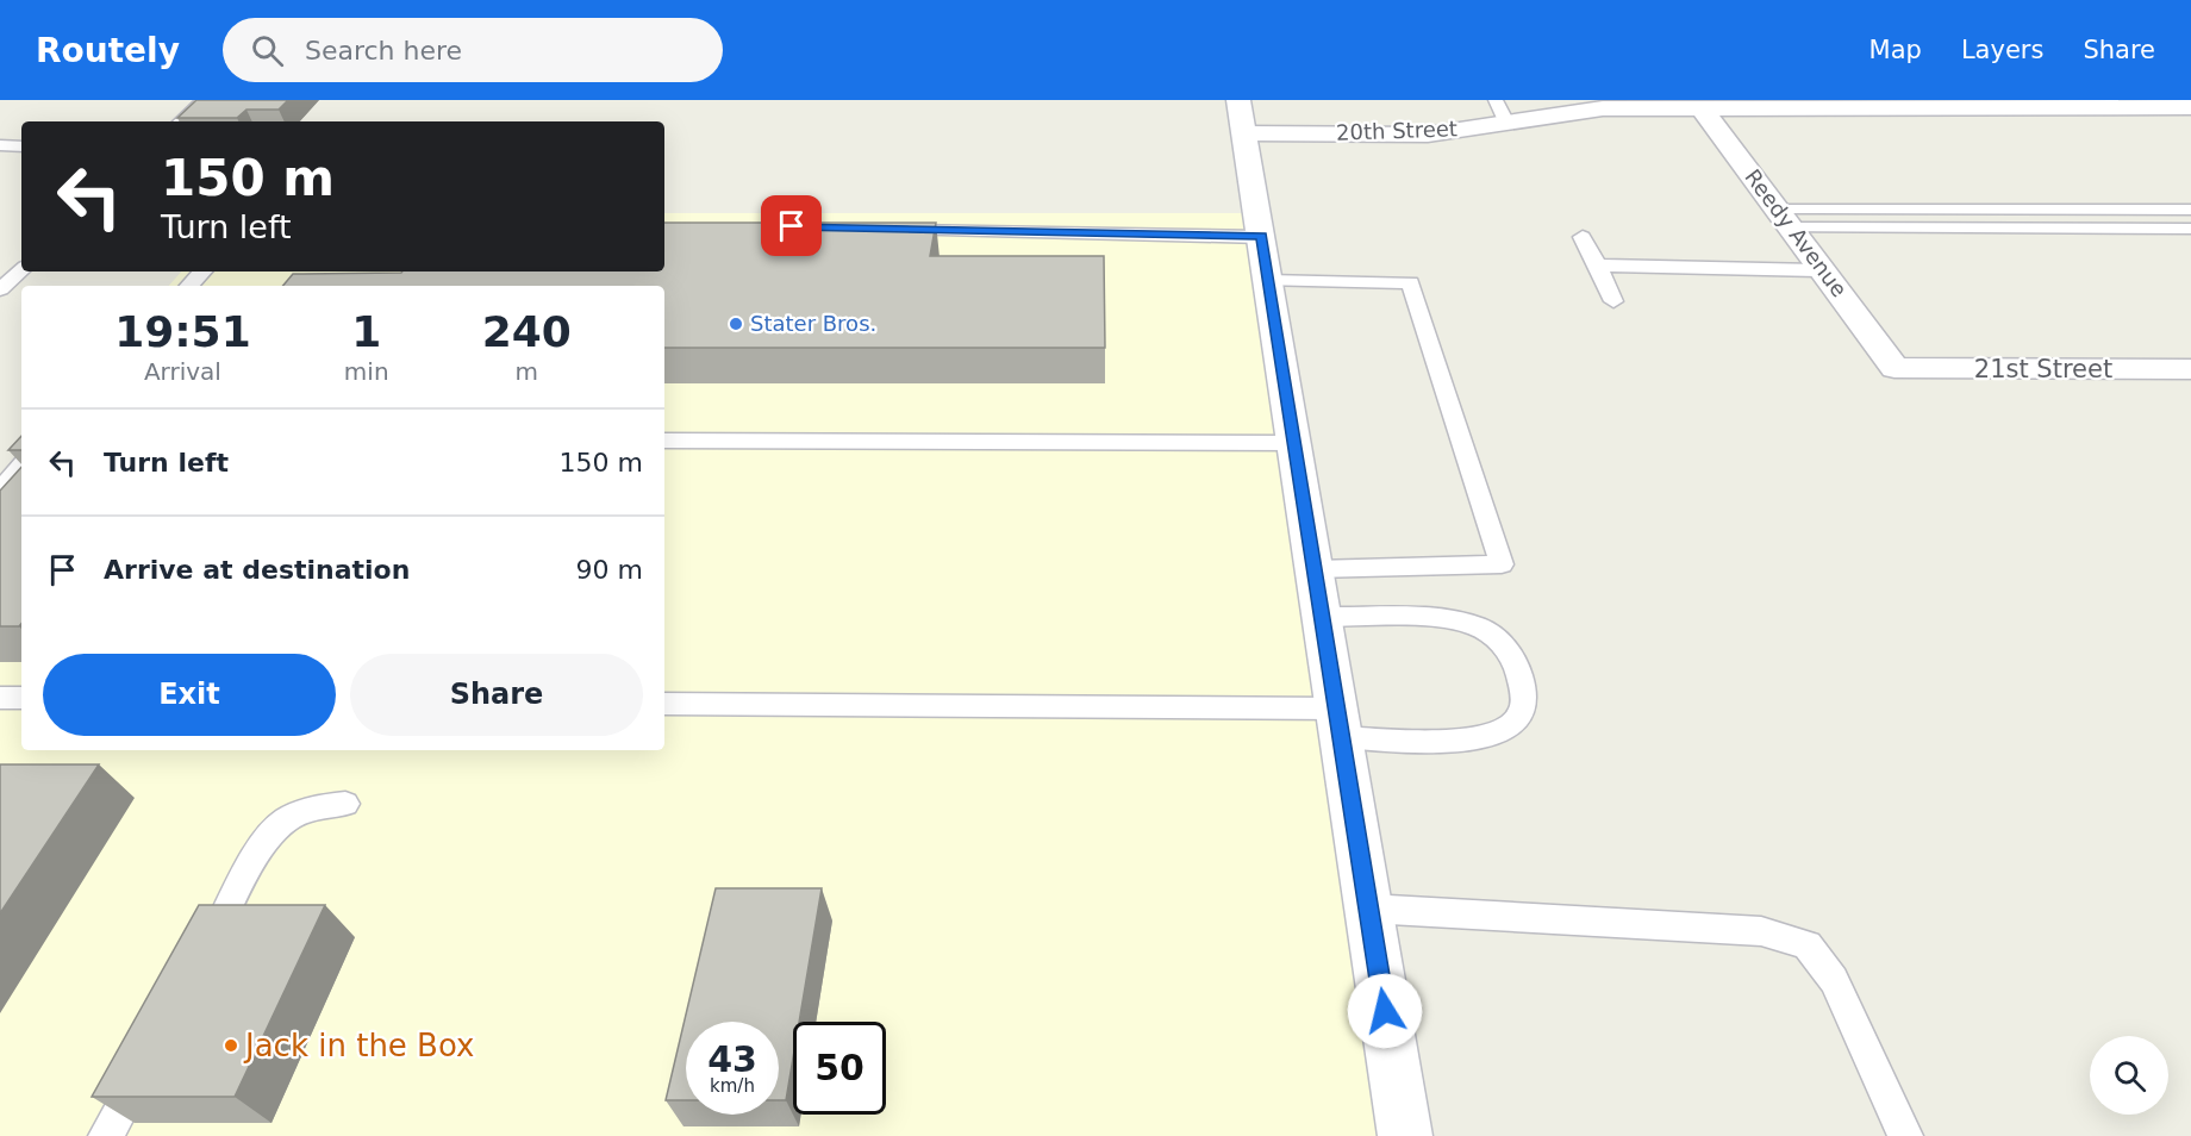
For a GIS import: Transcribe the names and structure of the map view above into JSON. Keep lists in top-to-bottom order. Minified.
{"streets":{"street":["20th Street","Reedy Avenue","21st Street"]},"crossings":[["20th Street","Reedy Avenue"],["Reedy Avenue","21st Street"]],"places":["Stater Bros.","Jack in the Box"],"page":{"header":"Routely","search":"Search here","nav":["Map","Layers","Share"],"turn":["150 m","Turn left"],"eta":["19:51","Arrival","1","min","240","m"],"list":[{"name":"Turn left","value":"150 m"},{"name":"Arrive at destination","value":"90 m"}],"buttons":["Exit","Share"],"speed":"43 km/h","limit":"50"}}
